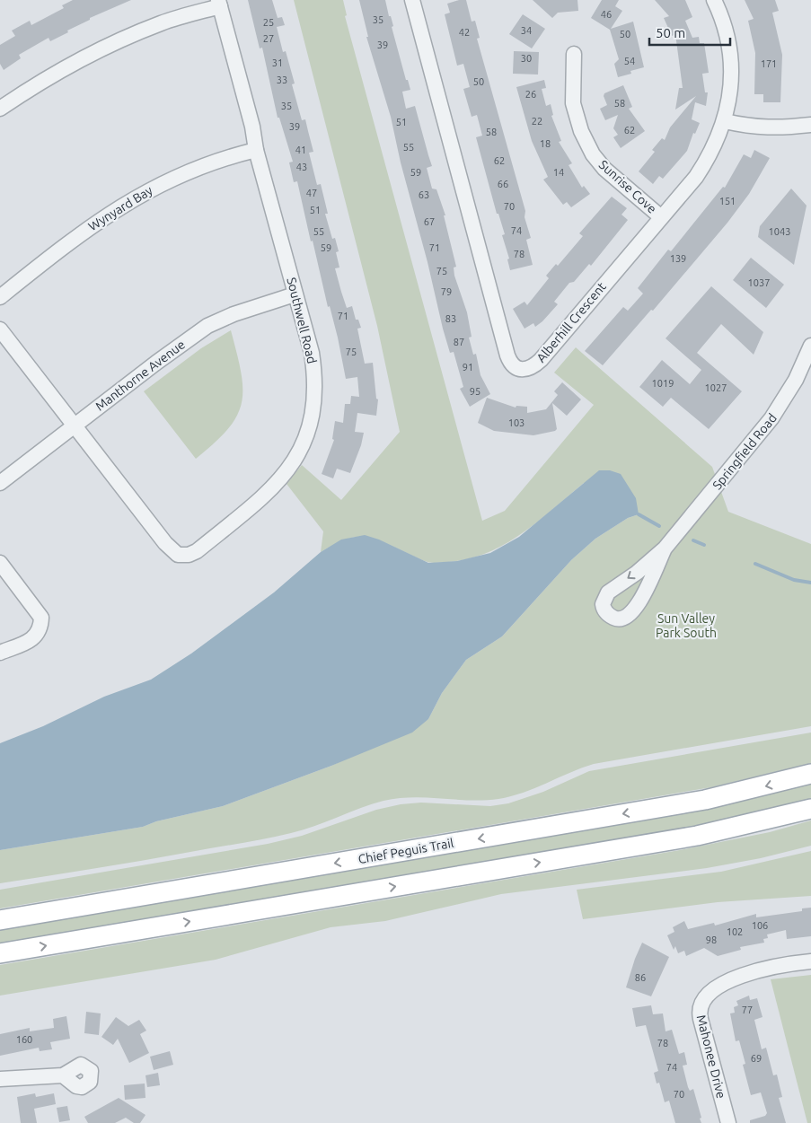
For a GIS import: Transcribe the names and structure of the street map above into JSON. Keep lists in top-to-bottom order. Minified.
{"streets":{"main road":["Chief Peguis Trail"],"street":["Sunrise Cove","Wynyard Bay","Southwell Road","Alberhill Crescent","Manthorne Avenue","Springfield Road","Mahonee Drive"]},"crossings":[["Sunrise Cove","Alberhill Crescent"],["Wynyard Bay","Southwell Road"],["Southwell Road","Manthorne Avenue"]],"parks":["Sun Valley Park South"],"house_numbers":["46","35","25","34","42","50","27","39","30","54","31","171","33","50","26","58","35","22","51","39","62","58","18","55","41","62","43","59","14","66","47","63","151","70","51","67","74","55","1043","59","71","78","139","75","1037","79","71","83","87","75","91","1019","1027","95","103","106","102","98","86","77","160","78","69","74","70"],"scale_bar":"50 m"}
